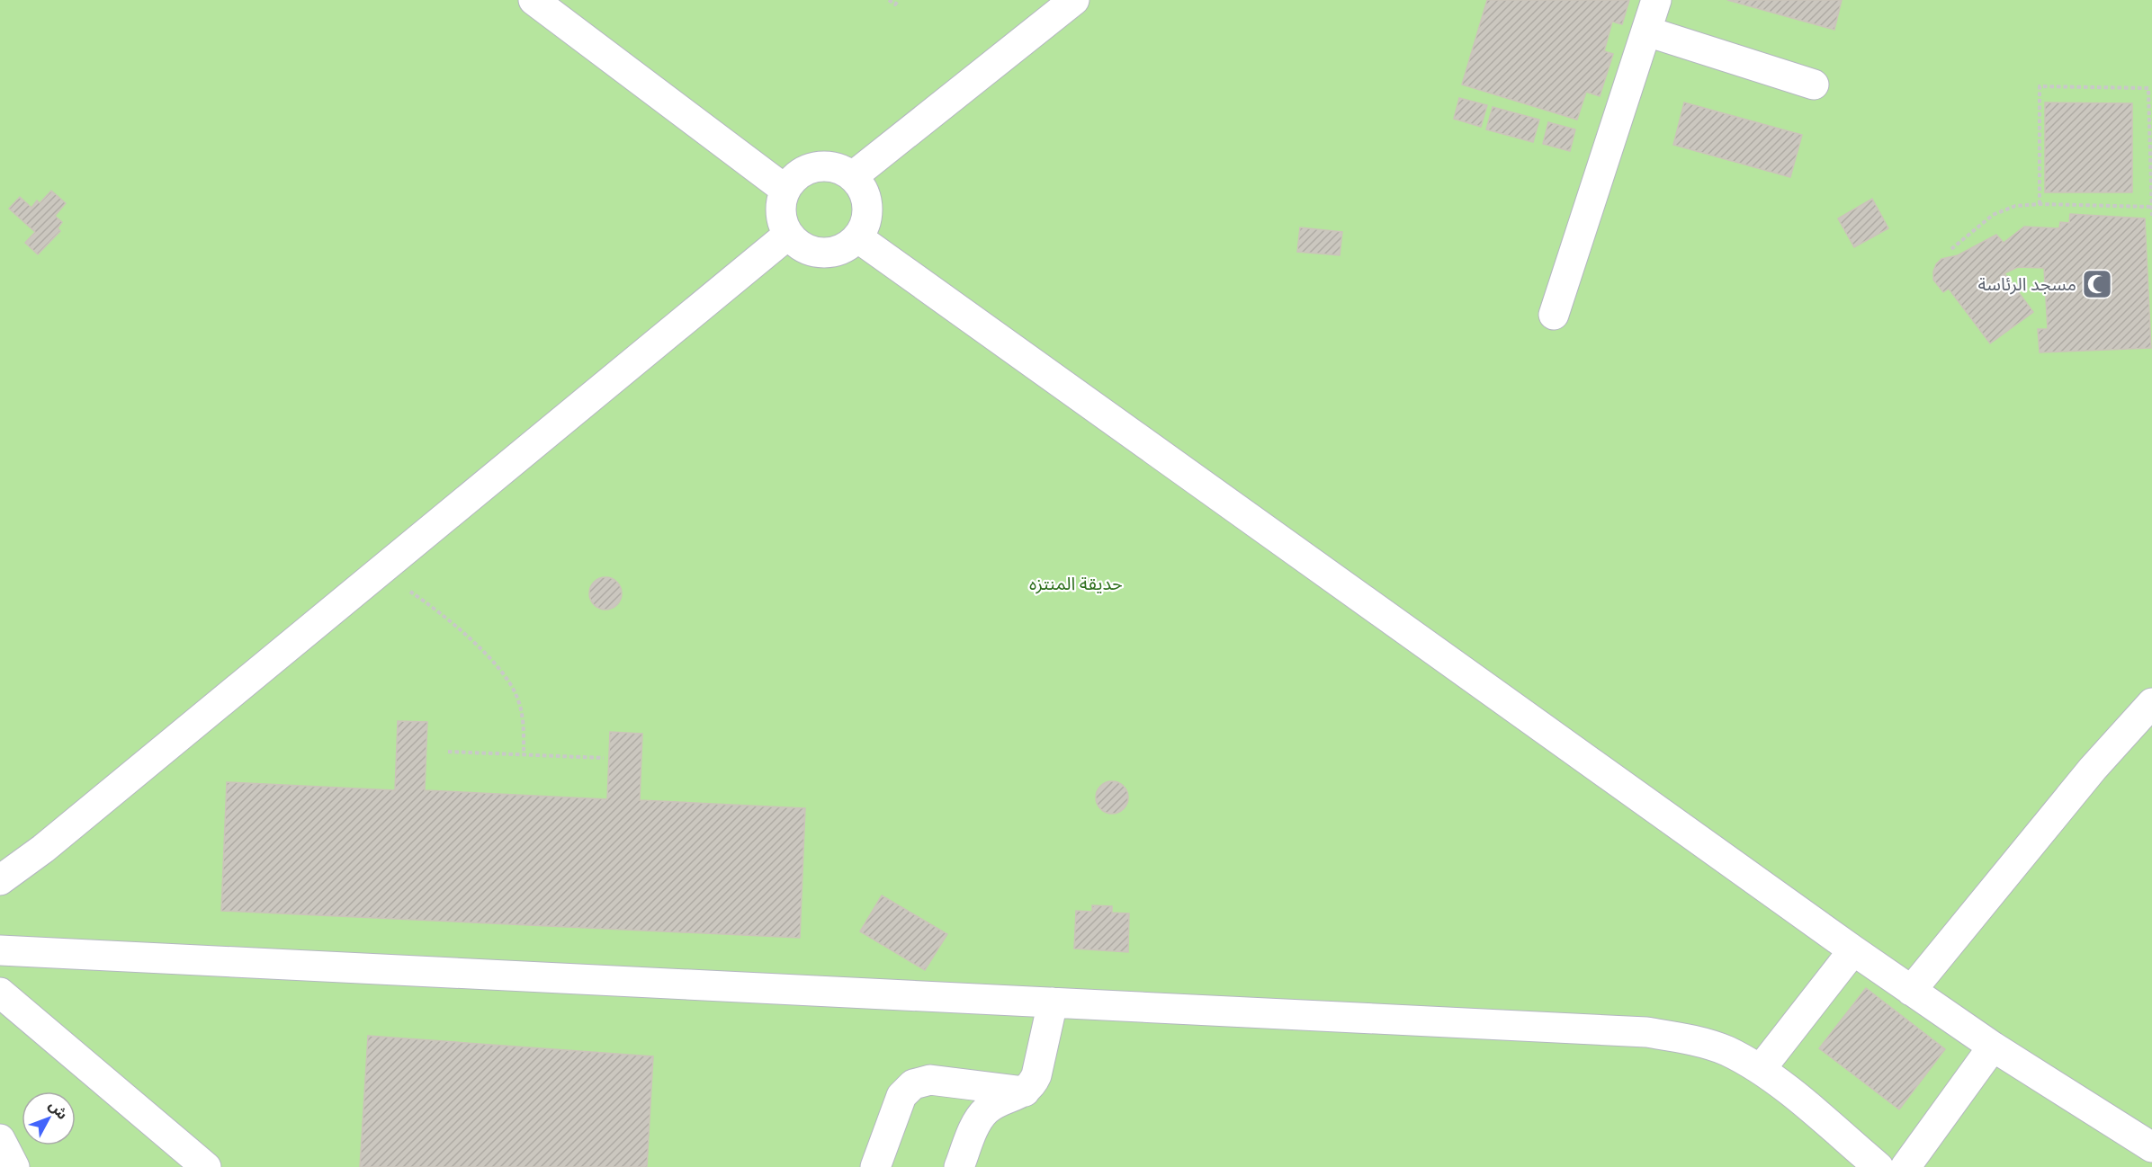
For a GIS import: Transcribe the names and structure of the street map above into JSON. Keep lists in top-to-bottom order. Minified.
{"parks":["حديقة المنتزه"],"places":{"mosque":["مسجد الرئاسة"]},"north":"top right"}
